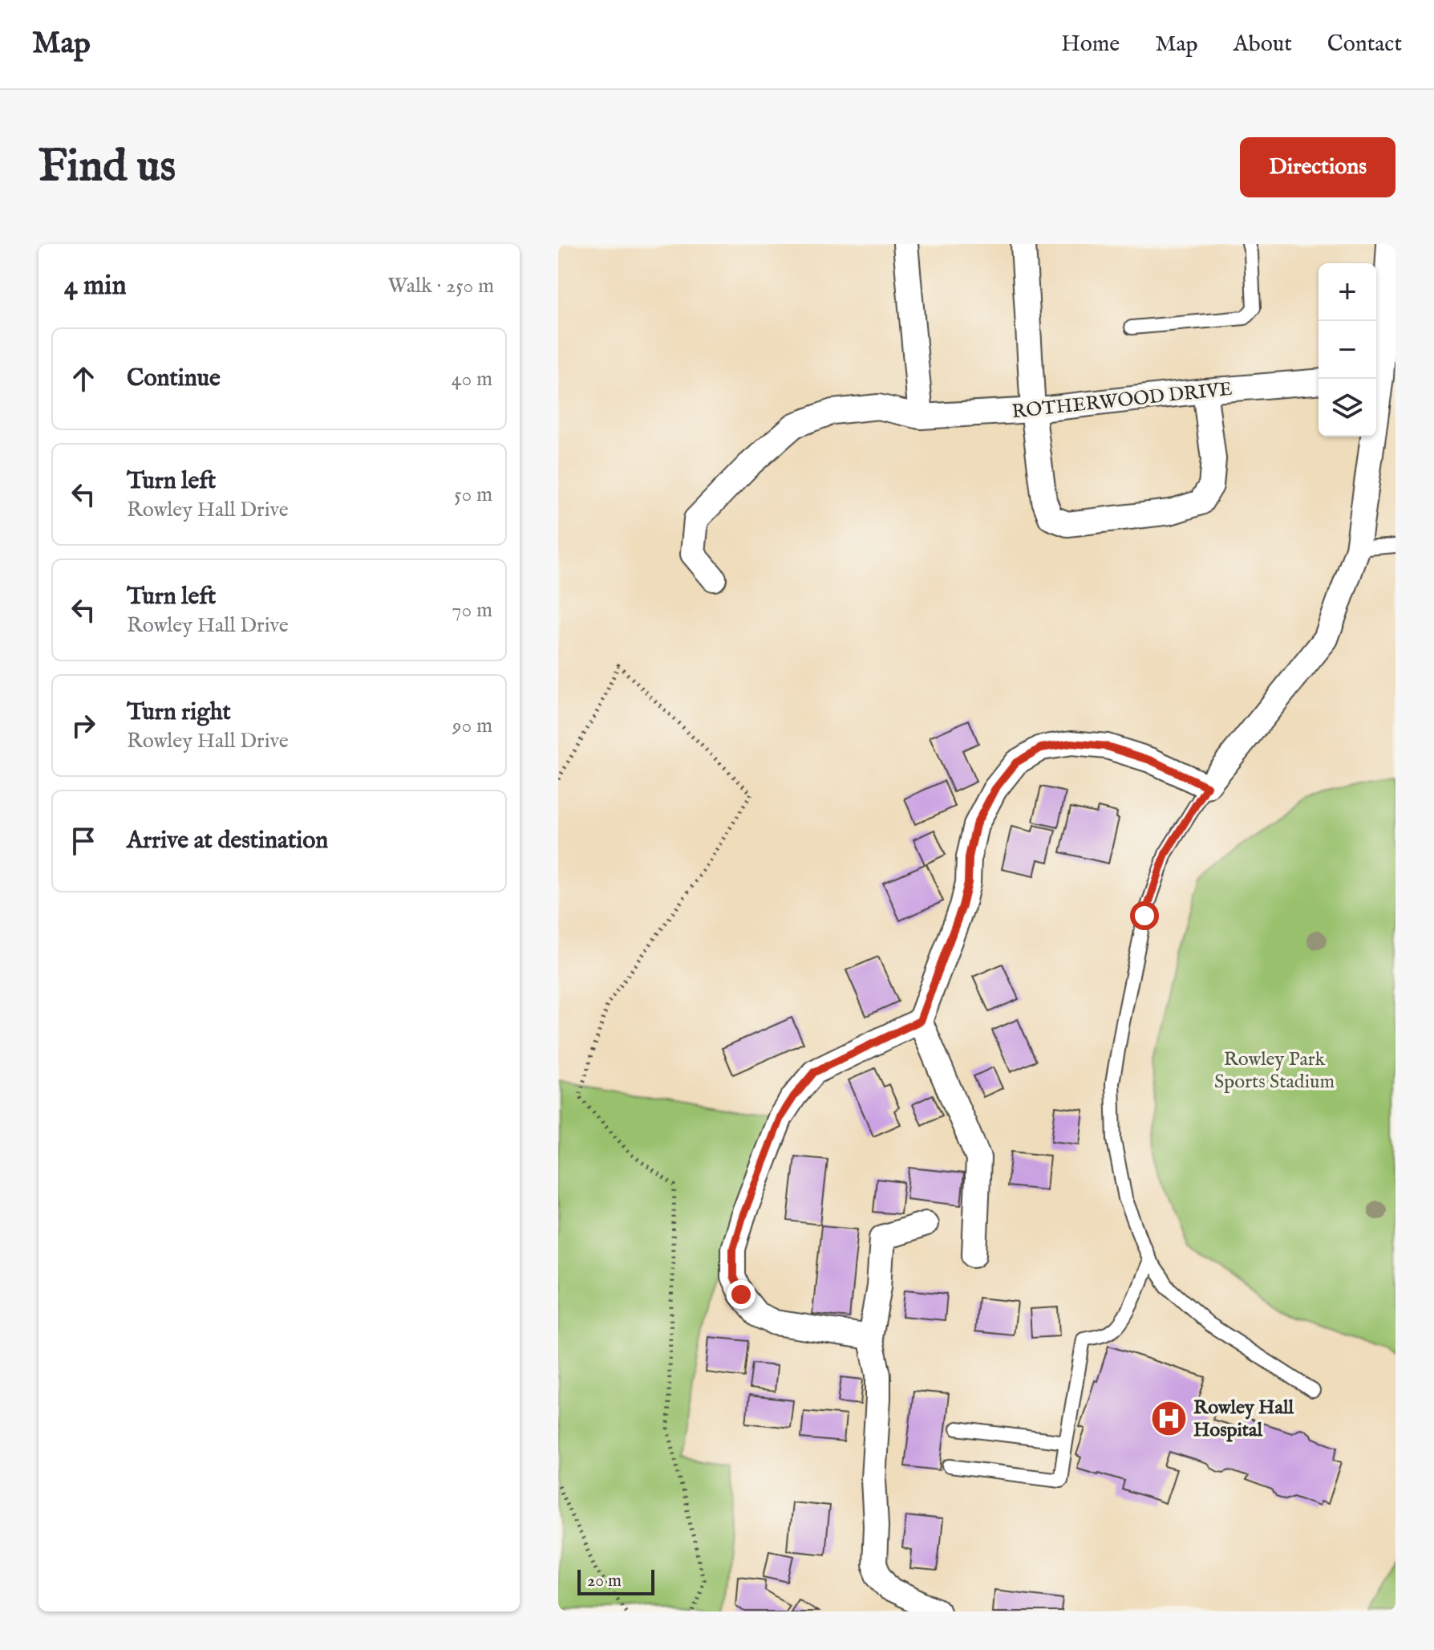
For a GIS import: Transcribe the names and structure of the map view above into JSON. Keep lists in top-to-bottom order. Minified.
{"streets":{"street":["ROTHERWOOD DRIVE"]},"parks":["Rowley Park Sports Stadium"],"places":{"hospital":["Rowley Hall Hospital"]},"scale_bar":"20 m","page":{"header":"Map","nav":["Home","Map","About","Contact"],"buttons":"Directions","title":"Find us","heading":["4 min","Walk · 250 m"],"map_buttons":["+","−"],"list":[["Continue","40 m"],["Turn left","Rowley Hall Drive","50 m"],["Turn left","Rowley Hall Drive","70 m"],["Turn right","Rowley Hall Drive","90 m"],"Arrive at destination"],"scale":"20 m"}}
